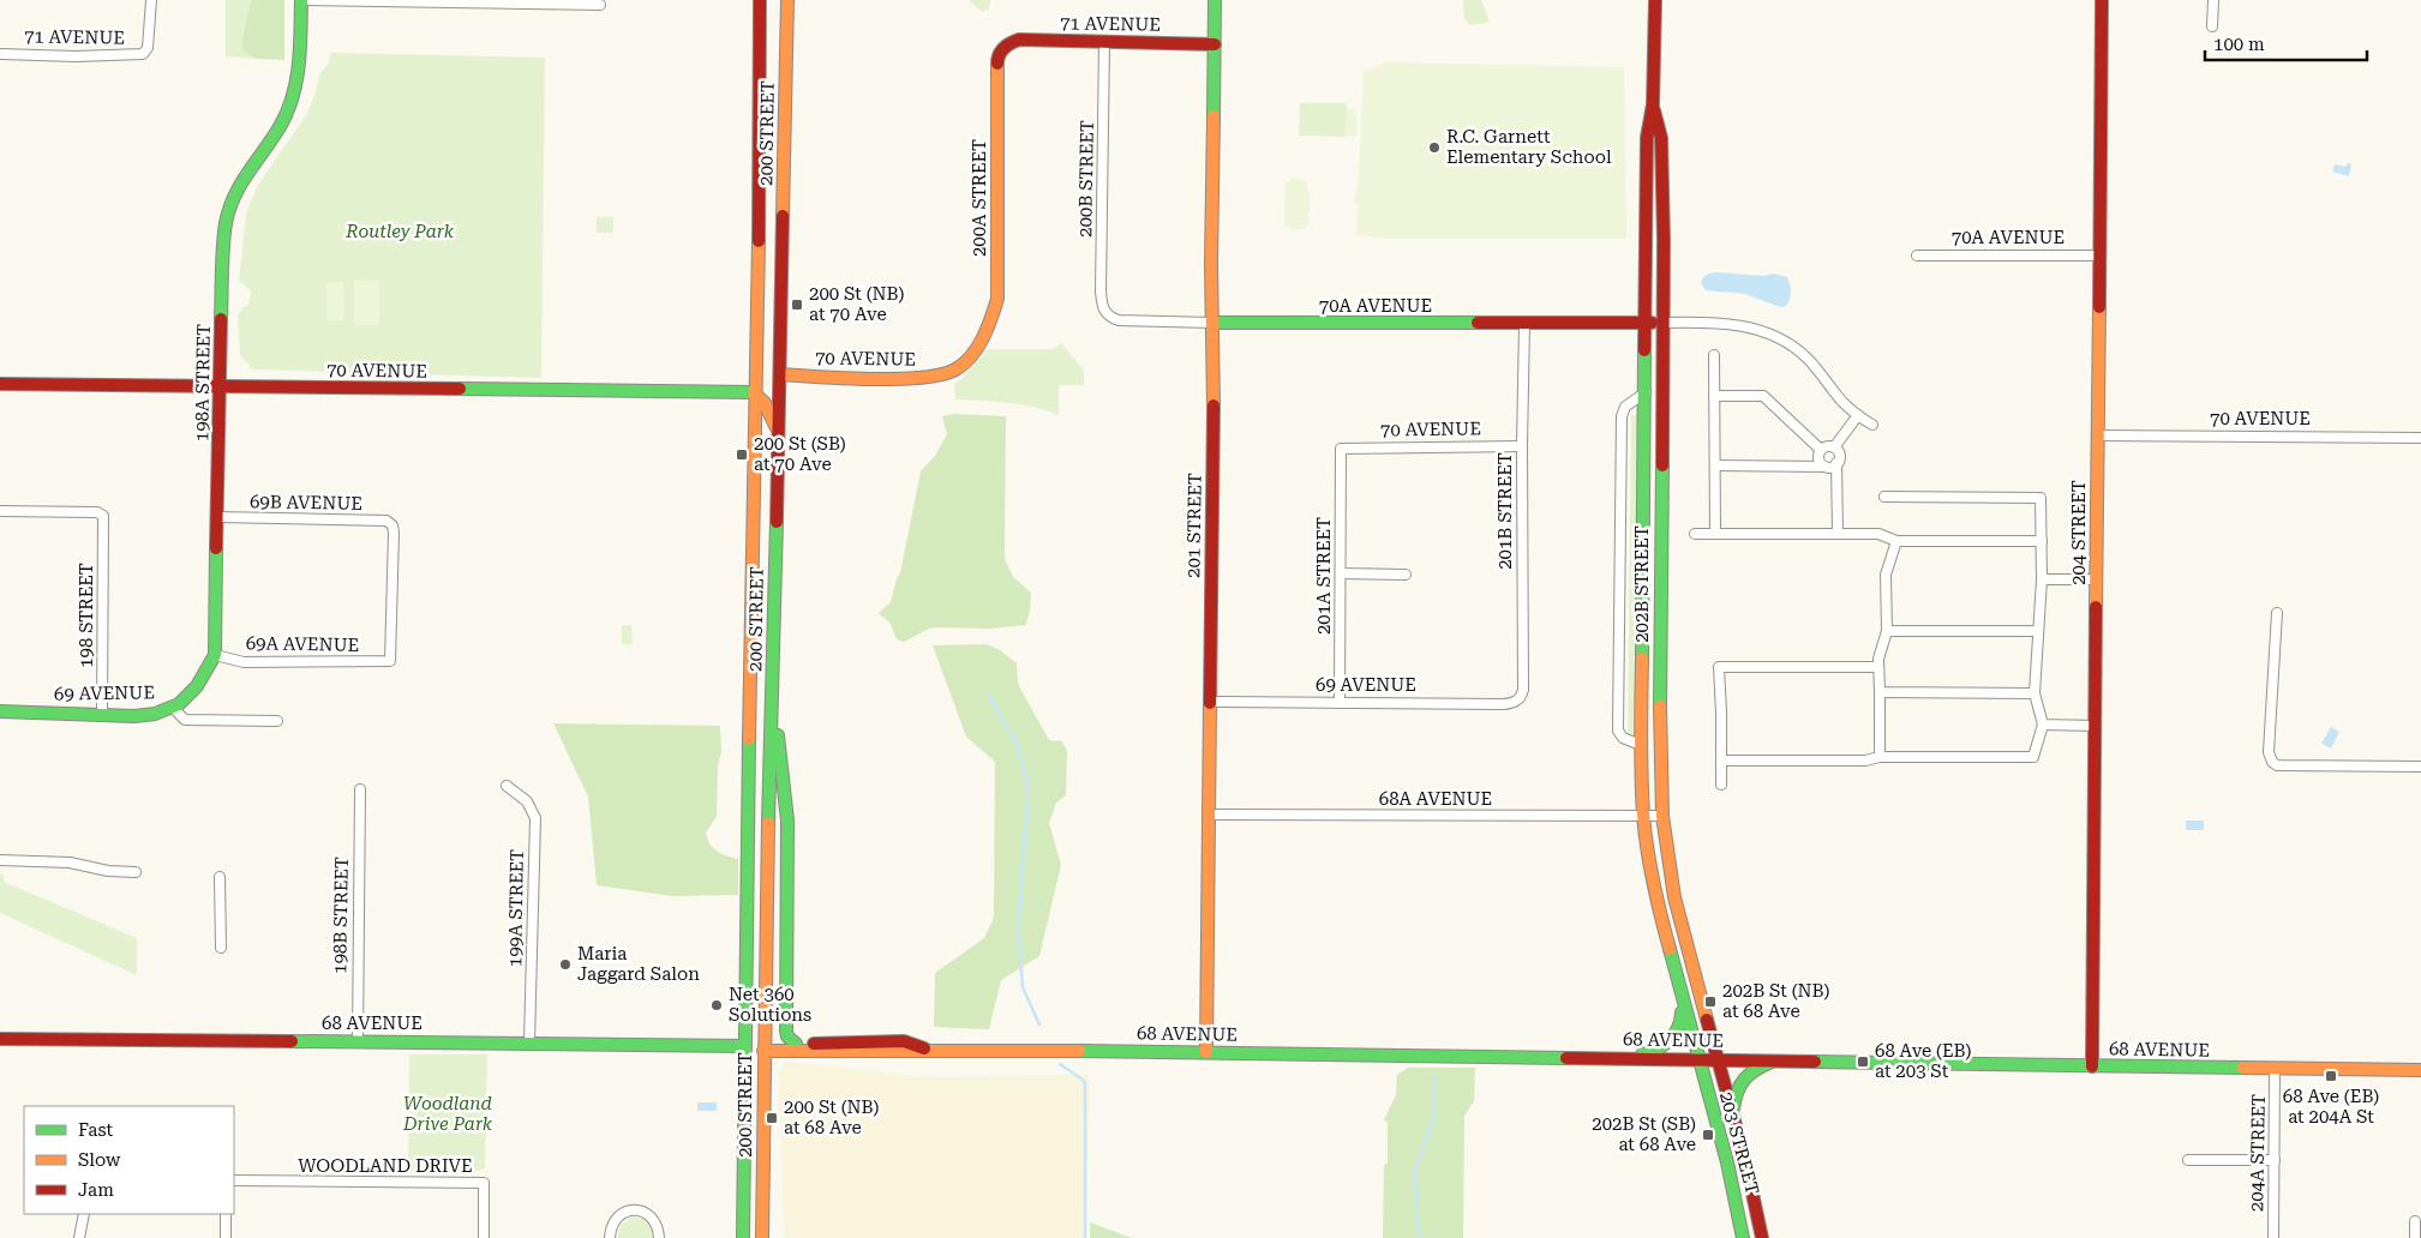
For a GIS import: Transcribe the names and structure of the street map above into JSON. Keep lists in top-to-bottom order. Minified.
{"streets":{"street":["71 AVENUE","200 STREET","200B STREET","200A STREET","70A AVENUE","70 AVENUE","198A STREET","69B AVENUE","201B STREET","201 STREET","204 STREET","201A STREET","202B STREET","198 STREET","69A AVENUE","69 AVENUE","68A AVENUE","199A STREET","198B STREET","68 AVENUE","203 STREET","204A STREET","WOODLAND DRIVE"]},"crossings":[["71 AVENUE","200B STREET"],["71 AVENUE","200A STREET"],["71 AVENUE","201 STREET"],["200 STREET","70 AVENUE"],["200 STREET","68 AVENUE"],["200B STREET","70A AVENUE"],["200A STREET","70 AVENUE"],["70A AVENUE","201B STREET"],["70A AVENUE","201 STREET"],["70A AVENUE","204 STREET"],["70A AVENUE","202B STREET"],["70 AVENUE","198A STREET"],["70 AVENUE","201B STREET"],["70 AVENUE","204 STREET"],["70 AVENUE","201A STREET"],["198A STREET","69B AVENUE"],["198A STREET","69A AVENUE"],["198A STREET","69 AVENUE"],["69B AVENUE","69A AVENUE"],["201B STREET","69 AVENUE"],["201 STREET","69 AVENUE"],["201 STREET","68A AVENUE"],["201 STREET","68 AVENUE"],["204 STREET","68 AVENUE"],["201A STREET","69 AVENUE"],["202B STREET","68A AVENUE"],["202B STREET","68 AVENUE"],["202B STREET","203 STREET"],["198 STREET","69 AVENUE"],["199A STREET","68 AVENUE"],["198B STREET","68 AVENUE"],["68 AVENUE","203 STREET"],["68 AVENUE","204A STREET"]],"parks":["Routley Park","Woodland Drive Park"],"places":{"other":["R.C. Garnett Elementary School","Maria Jaggard Salon","Net 360 Solutions"],"transit":["200 St (NB) at 70 Ave","200 St (SB) at 70 Ave","202B St (NB) at 68 Ave","68 Ave (EB) at 203 St","68 Ave (EB) at 204A St","200 St (NB) at 68 Ave","202B St (SB) at 68 Ave"]},"legend":["Fast","Slow","Jam"],"scale_bar":"100 m"}
